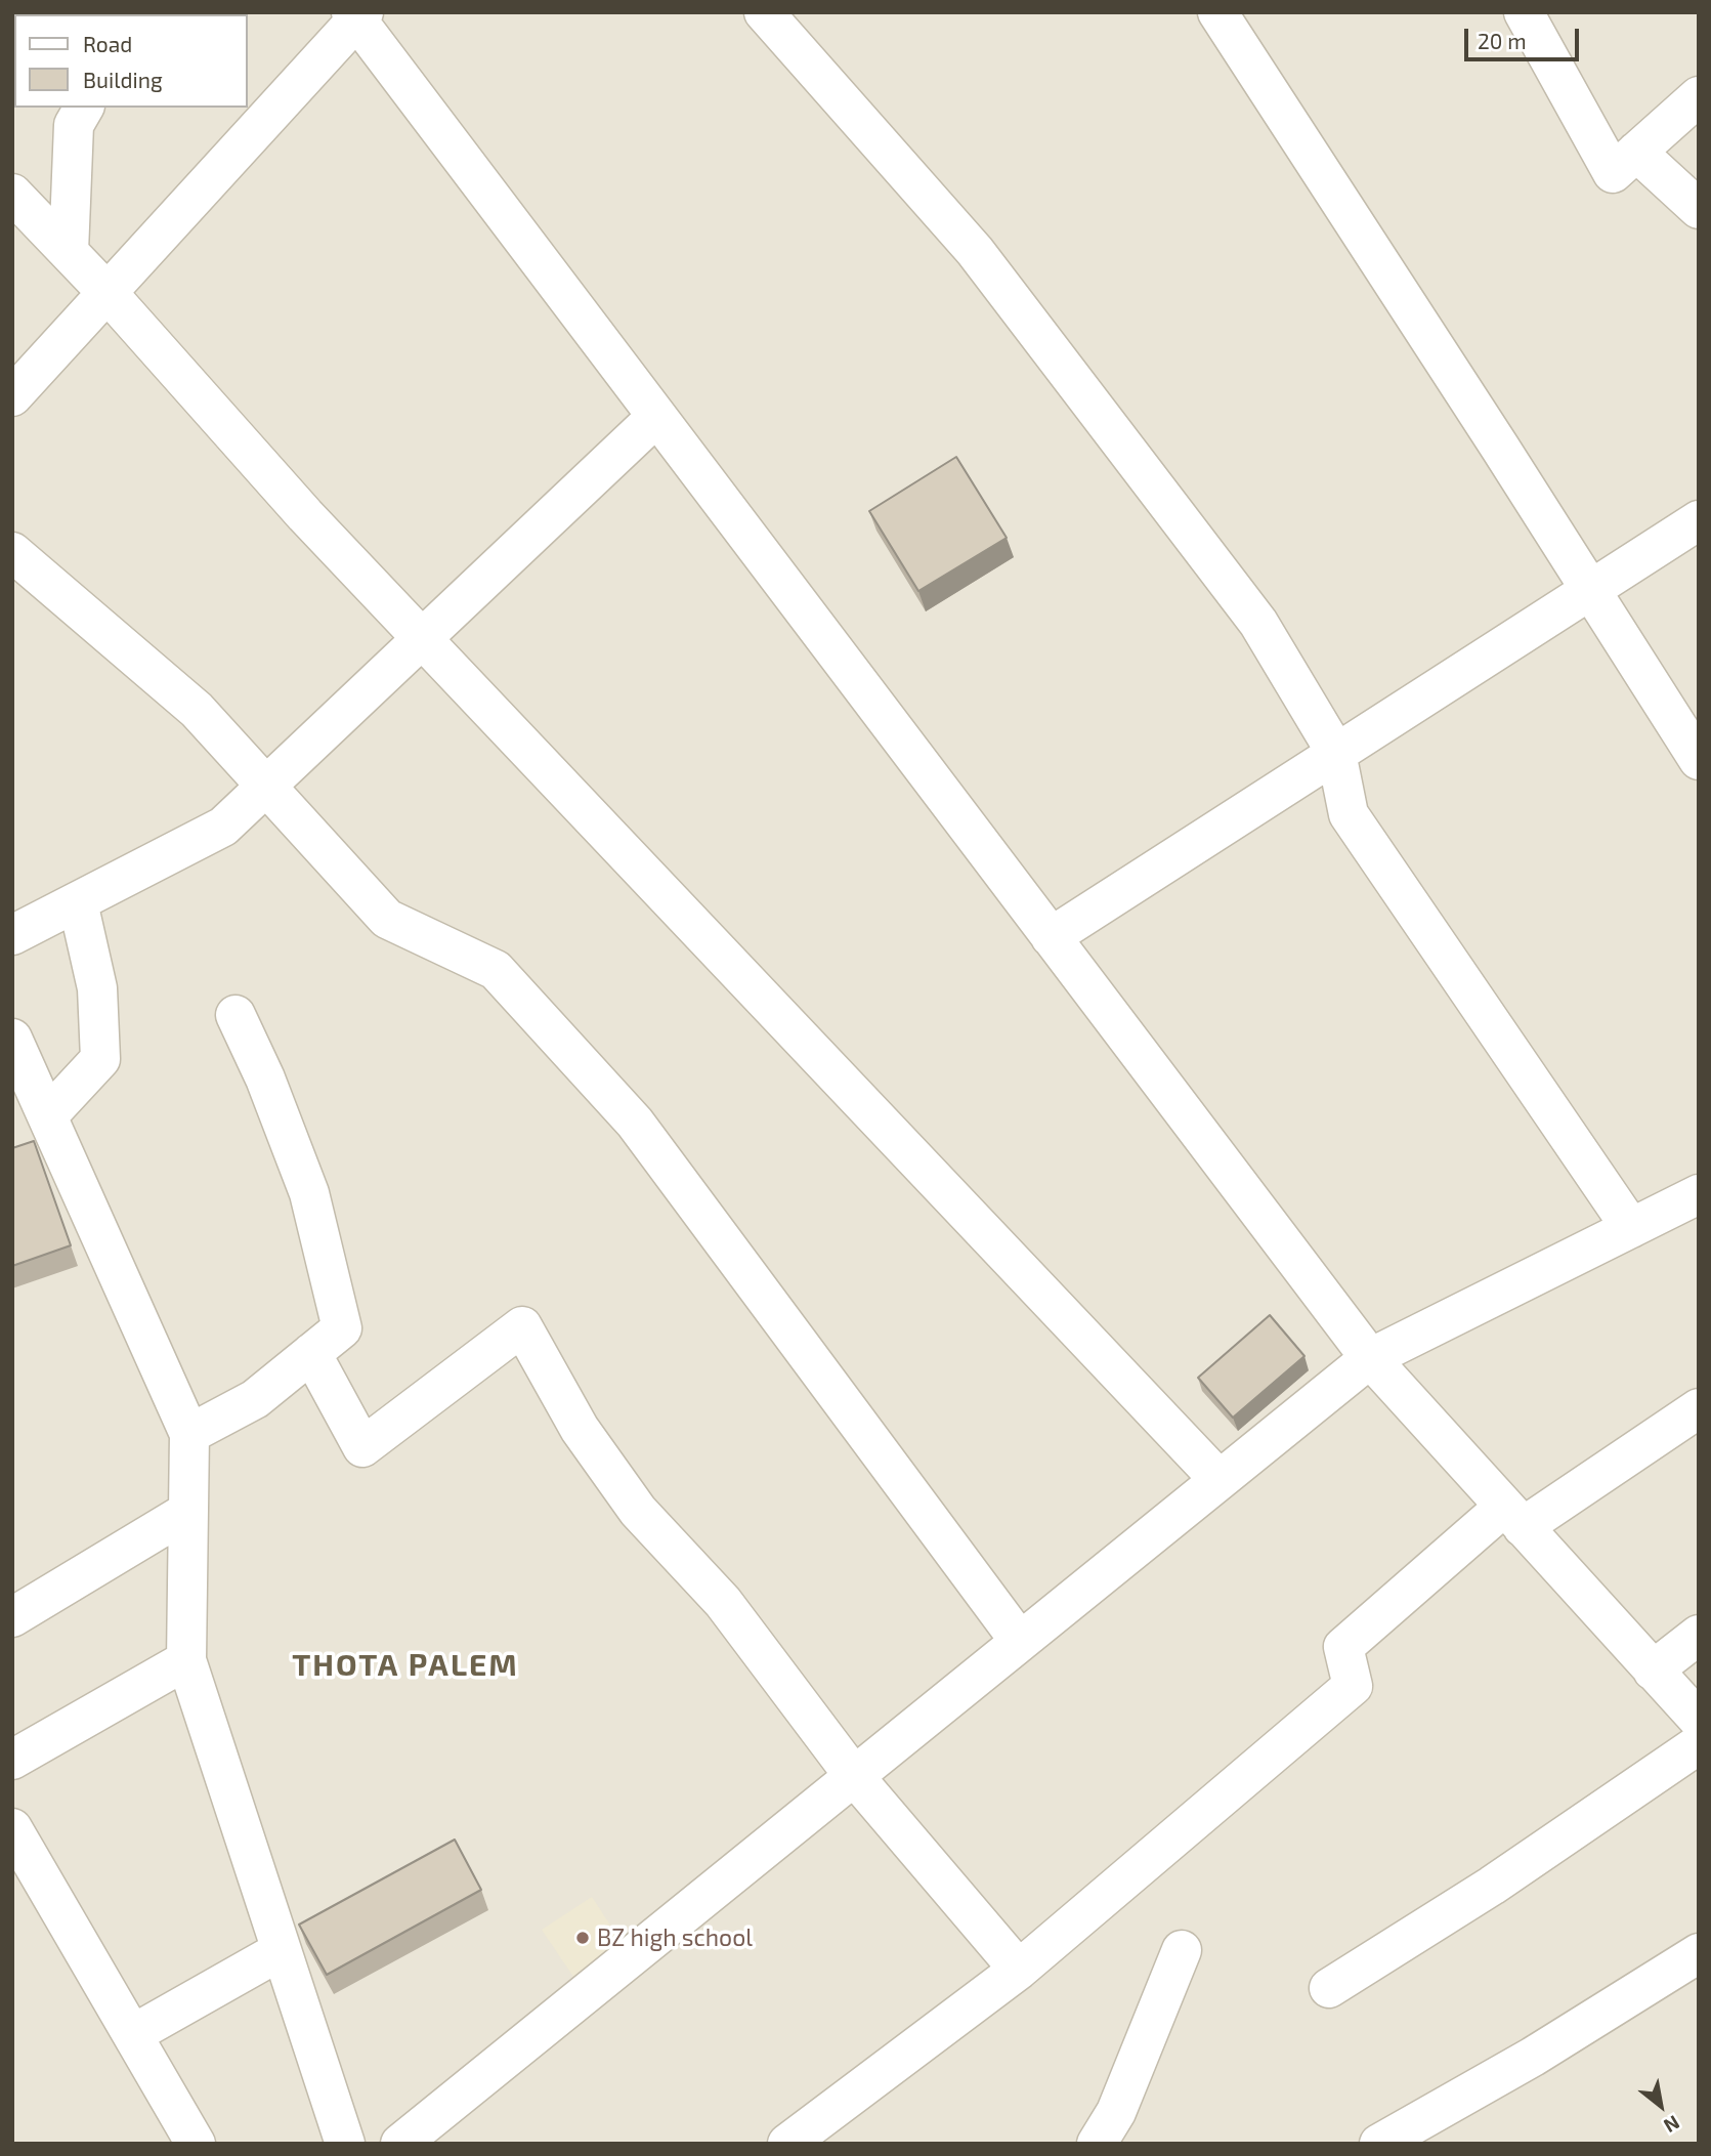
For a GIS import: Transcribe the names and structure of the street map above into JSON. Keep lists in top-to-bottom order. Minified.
{"districts":["THOTA PALEM"],"places":["BZ high school"],"legend":["Road","Building"],"scale_bar":"20 m","north":"bottom right"}
